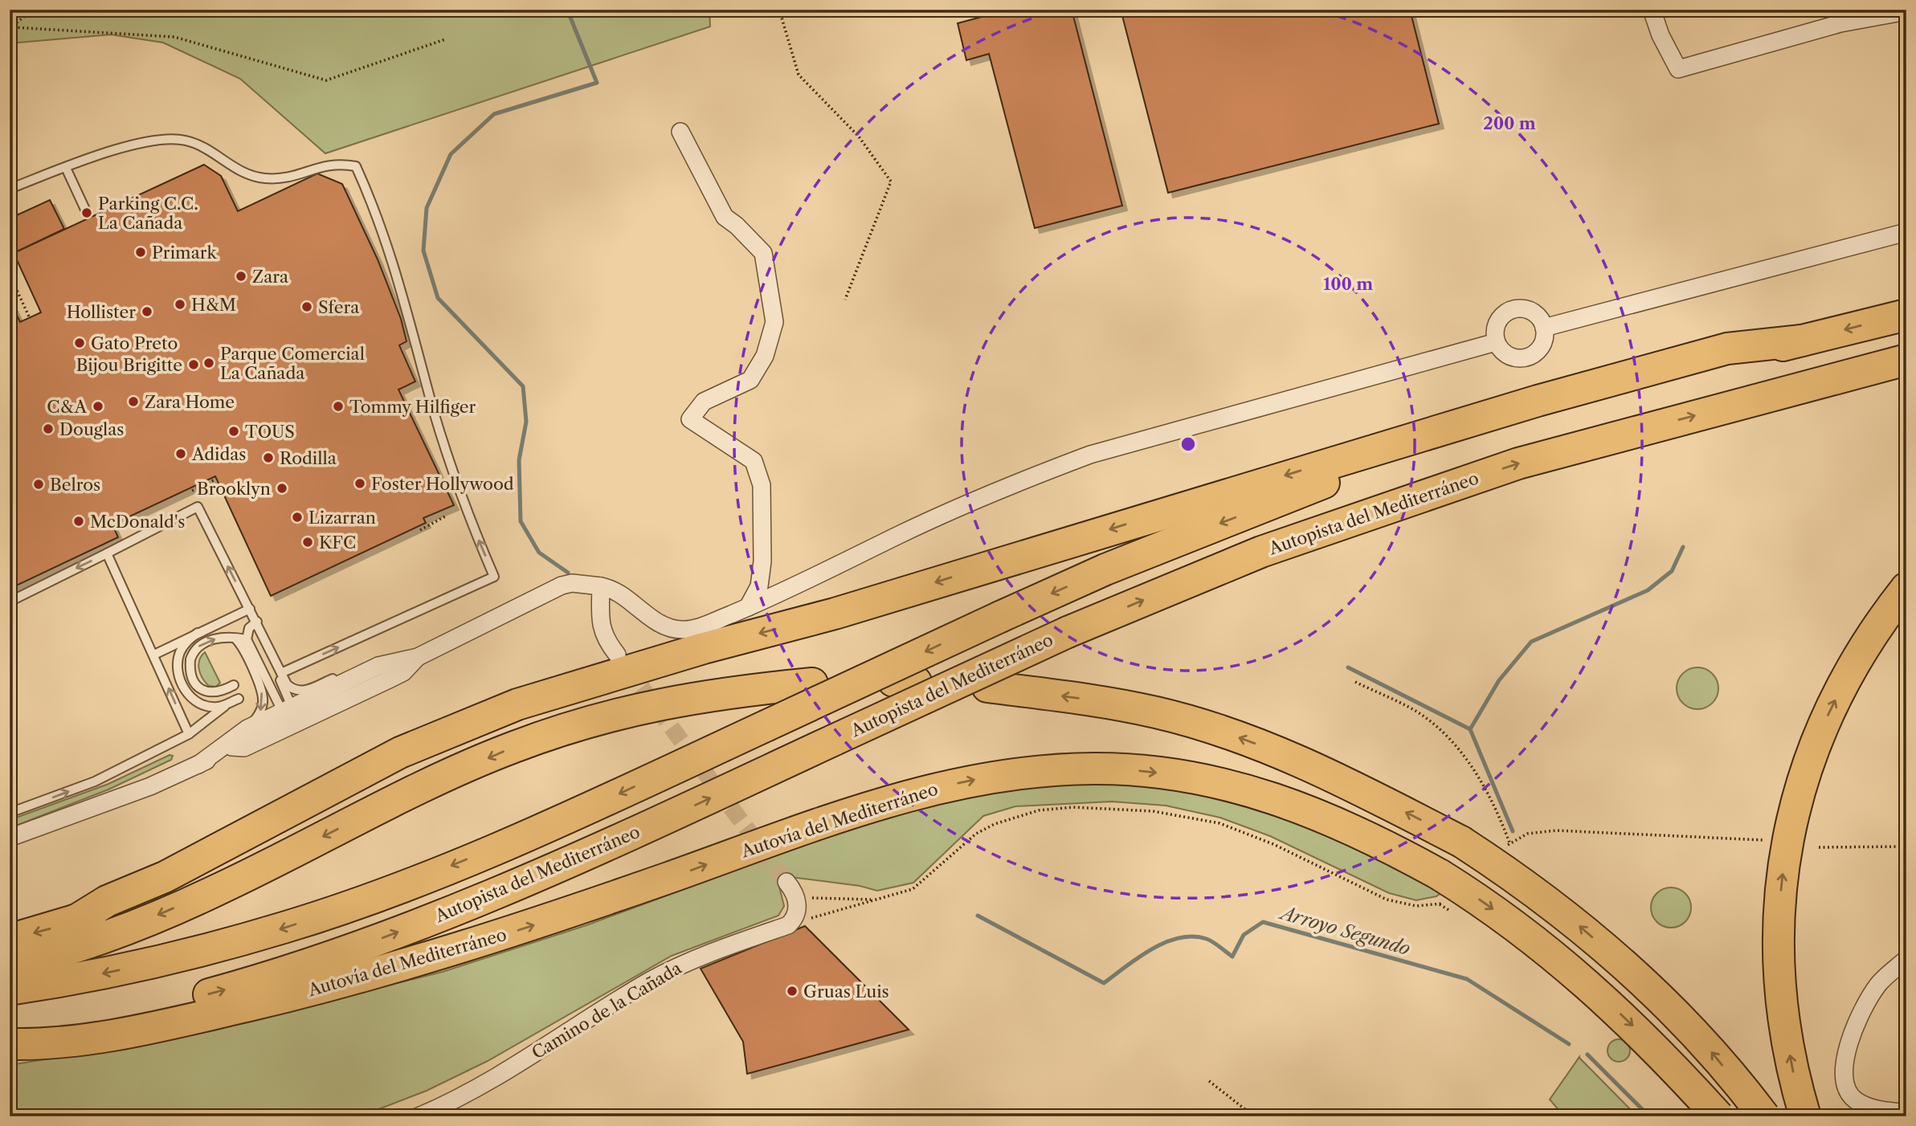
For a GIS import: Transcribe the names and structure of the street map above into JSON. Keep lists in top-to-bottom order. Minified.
{"streets":{"highway":["Autopista del Mediterráneo","Autovía del Mediterráneo"],"street":["Camino de la Cañada"]},"water":["Arroyo Segundo"],"places":["Parking C.C. La Cañada","Primark","Zara","H&M","Sfera","Hollister","Gato Preto","Parque Comercial La Cañada","Bijou Brigitte","Zara Home","C&A","Tommy Hilfiger","Douglas","TOUS","Adidas","Rodilla","Foster Hollywood","Belros","Brooklyn","Lizarran","McDonald's","KFC","Gruas Luis"],"rings":["200 m","100 m"]}
